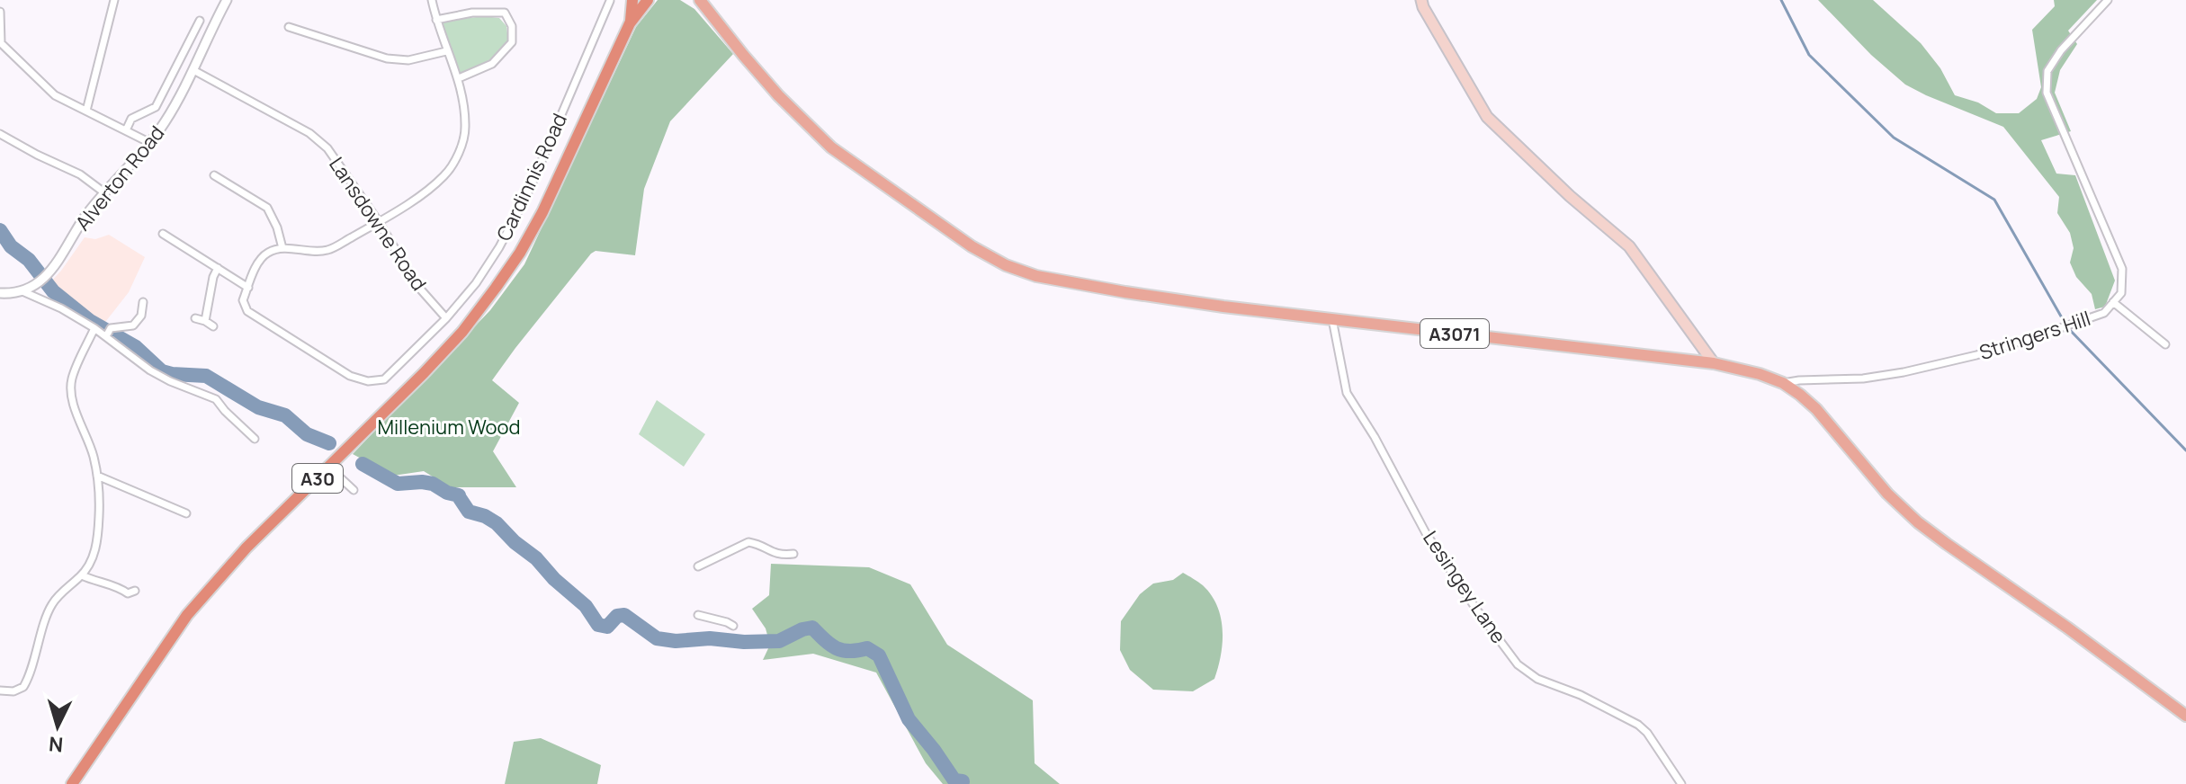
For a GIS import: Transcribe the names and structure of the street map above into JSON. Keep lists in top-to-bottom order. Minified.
{"streets":{"highway":["A30"],"main road":["A3071"],"street":["Cardinnis Road","Alverton Road","Lansdowne Road","Stringers Hill","Lesingey Lane"]},"crossings":[["Cardinnis Road","Lansdowne Road"],["Alverton Road","Lansdowne Road"],["A3071","Stringers Hill"],["A3071","Lesingey Lane"]],"parks":["Millenium Wood"],"north":"bottom"}
